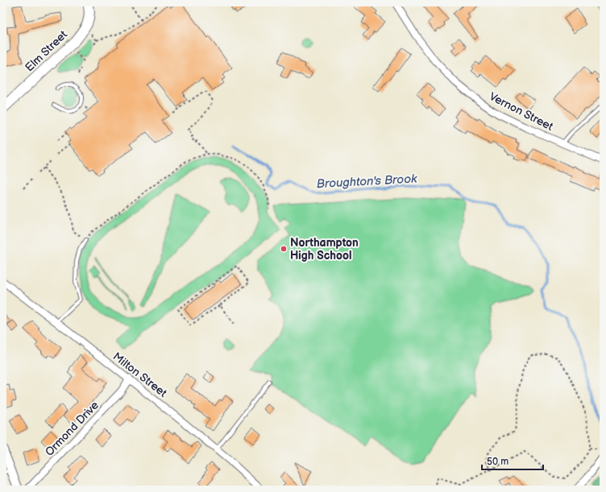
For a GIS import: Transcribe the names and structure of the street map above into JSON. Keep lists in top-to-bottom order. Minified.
{"streets":{"main road":["Elm Street"],"street":["Vernon Street","Milton Street","Ormond Drive"]},"crossings":[["Milton Street","Ormond Drive"]],"water":["Broughton's Brook"],"places":["Northampton High School"],"scale_bar":"50 m"}
